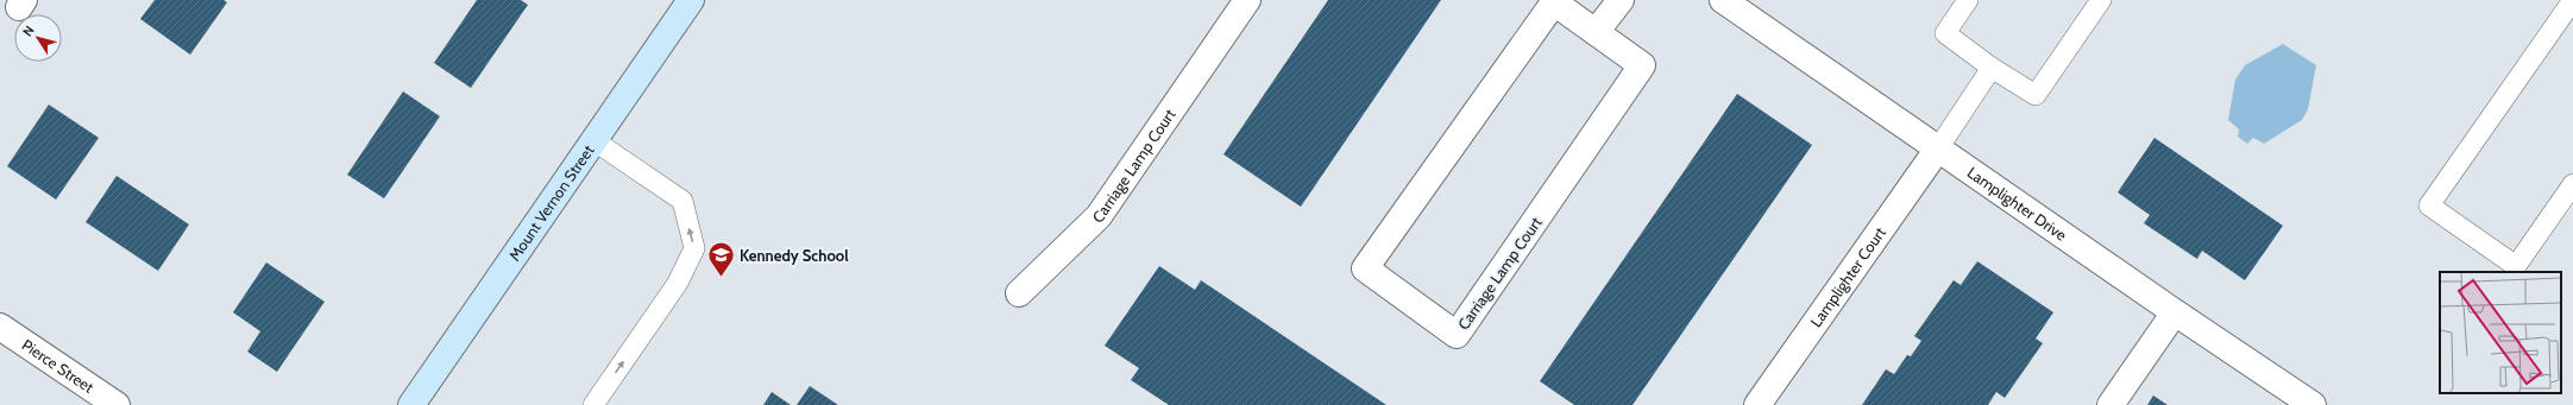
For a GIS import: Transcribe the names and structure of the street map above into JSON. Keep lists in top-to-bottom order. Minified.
{"streets":{"street":["Carriage Lamp Court","Mount Vernon Street","Lamplighter Drive","Lamplighter Court","Pierce Street"]},"crossings":[["Lamplighter Drive","Lamplighter Court"]],"places":{"school or university":["Kennedy School"]},"north":"top left"}
